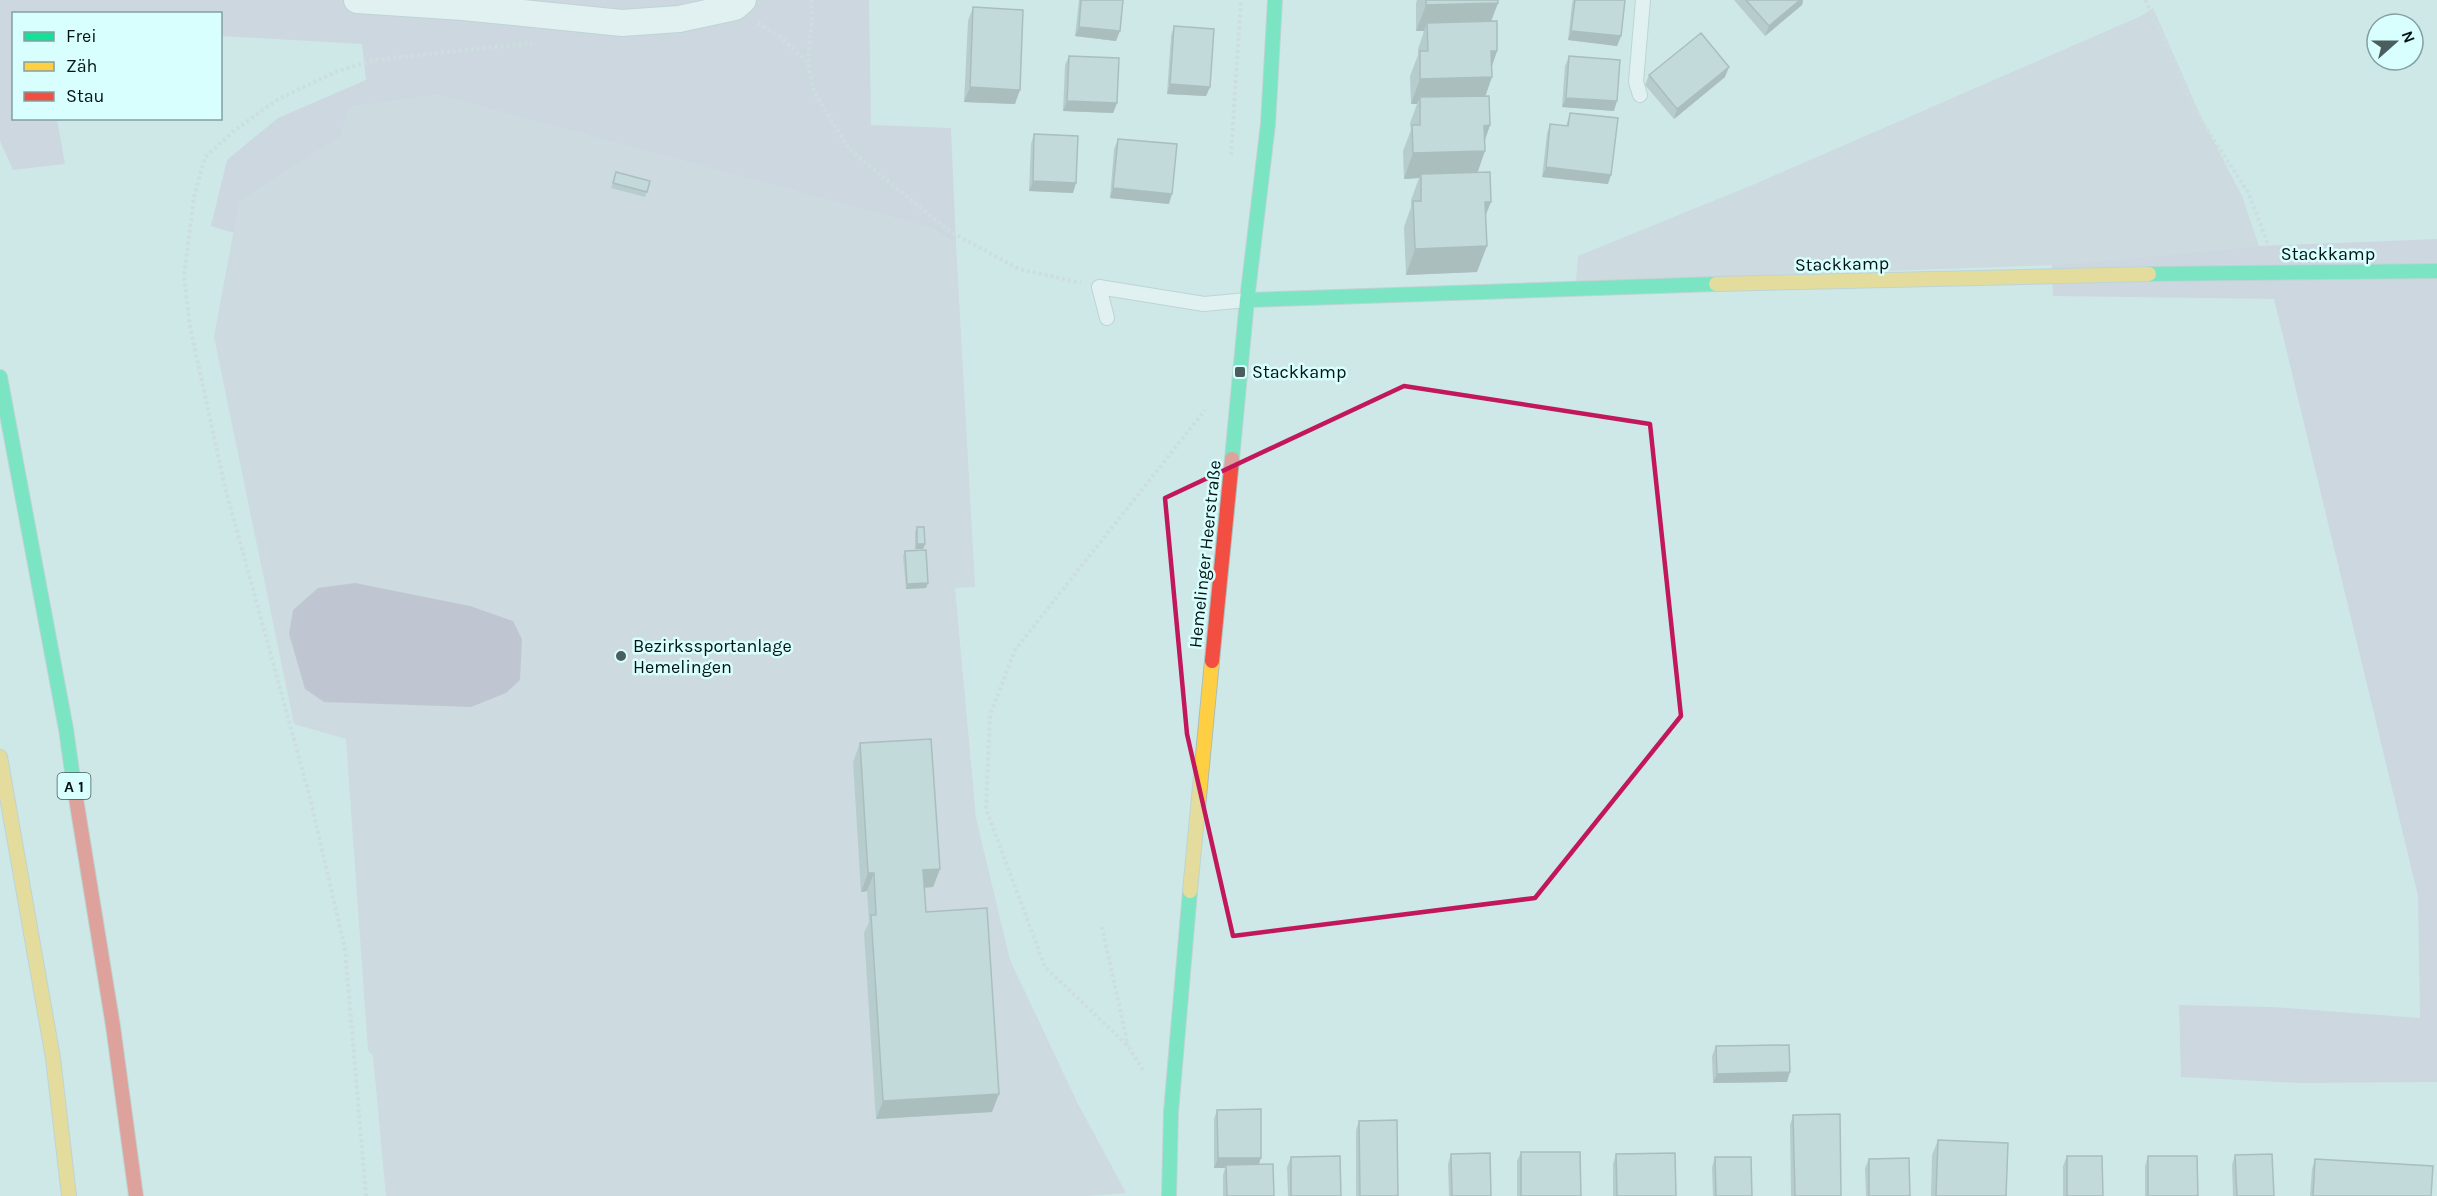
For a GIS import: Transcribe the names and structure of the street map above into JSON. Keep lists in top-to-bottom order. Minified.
{"streets":{"main road":["Stackkamp","Hemelinger Heerstraße","A 1"]},"crossings":[["Stackkamp","Hemelinger Heerstraße"]],"places":{"transit":["Stackkamp"],"other":["Bezirkssportanlage Hemelingen"]},"legend":["Frei","Zäh","Stau"],"north":"right"}
